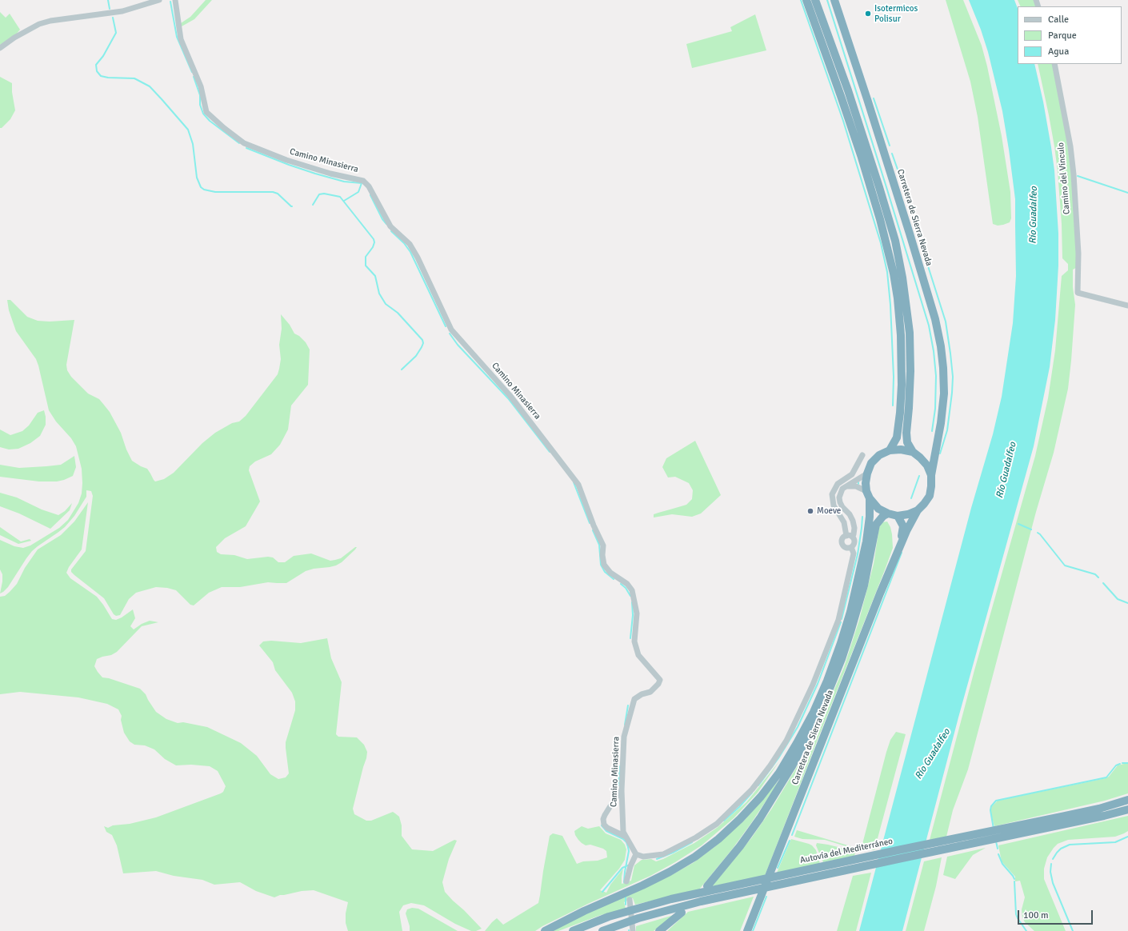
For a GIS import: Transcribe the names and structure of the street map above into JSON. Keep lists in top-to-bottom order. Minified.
{"streets":{"highway":["Carretera de Sierra Nevada","Autovía del Mediterráneo"],"street":["Camino Minasierra","Camino del Vínculo"]},"water":["Río Guadalfeo"],"places":["Isotermicos Polisur","Moeve"],"legend":["Calle","Parque","Agua"],"scale_bar":"100 m"}
